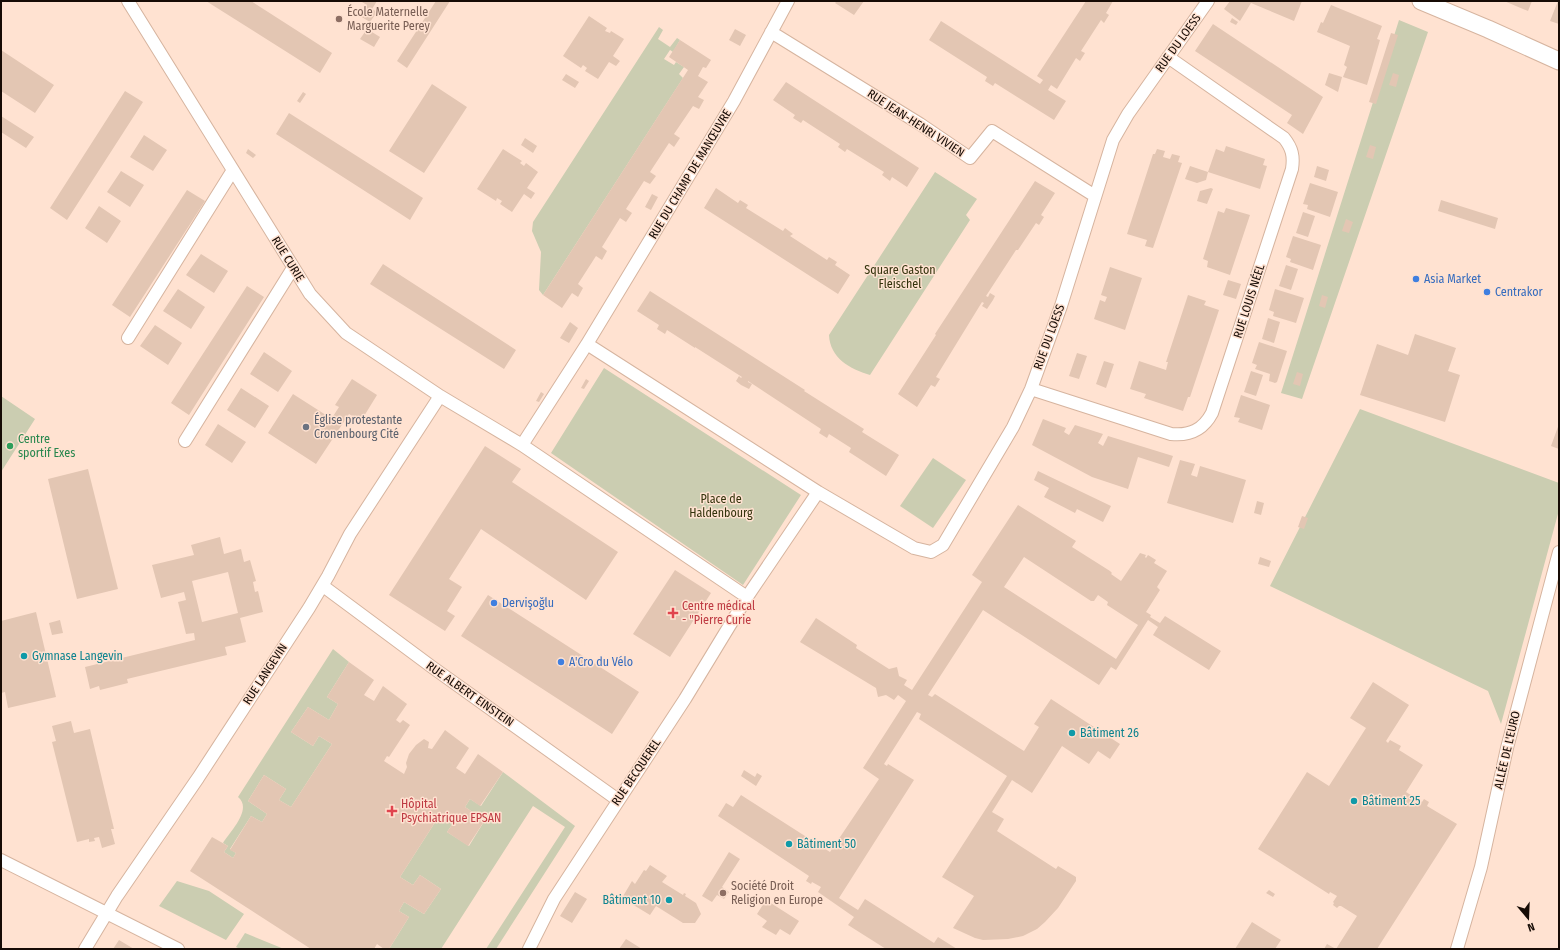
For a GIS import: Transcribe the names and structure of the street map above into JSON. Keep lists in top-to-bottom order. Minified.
{"streets":{"street":["RUE DU LOESS","RUE JEAN-HENRI VIVIEN","RUE DU CHAMP DE MANŒUVRE","RUE CURIE","RUE LOUIS NÉEL","RUE LANGEVIN","RUE ALBERT EINSTEIN","ALLÉE DE L'EURO","RUE BECQUEREL"]},"crossings":[["RUE DU LOESS","RUE JEAN-HENRI VIVIEN"],["RUE DU LOESS","RUE LOUIS NÉEL"],["RUE JEAN-HENRI VIVIEN","RUE DU CHAMP DE MANŒUVRE"],["RUE CURIE","RUE LANGEVIN"],["RUE LANGEVIN","RUE ALBERT EINSTEIN"],["RUE ALBERT EINSTEIN","RUE BECQUEREL"]],"parks":["Square Gaston Fleischel","Place de Haldenbourg"],"places":{"other":["École Maternelle Marguerite Perey","Asia Market","Centrakor","Église protestante Cronenbourg Cité","Centre sportif Exes","Dervişoğlu","Gymnase Langevin","A'Cro du Vélo","Bâtiment 26","Bâtiment 25","Bâtiment 50","Société Droit Religion en Europe","Bâtiment 10"],"health":["Centre médical - \"Pierre Curie","Hôpital Psychiatrique EPSAN"]},"north":"bottom"}
